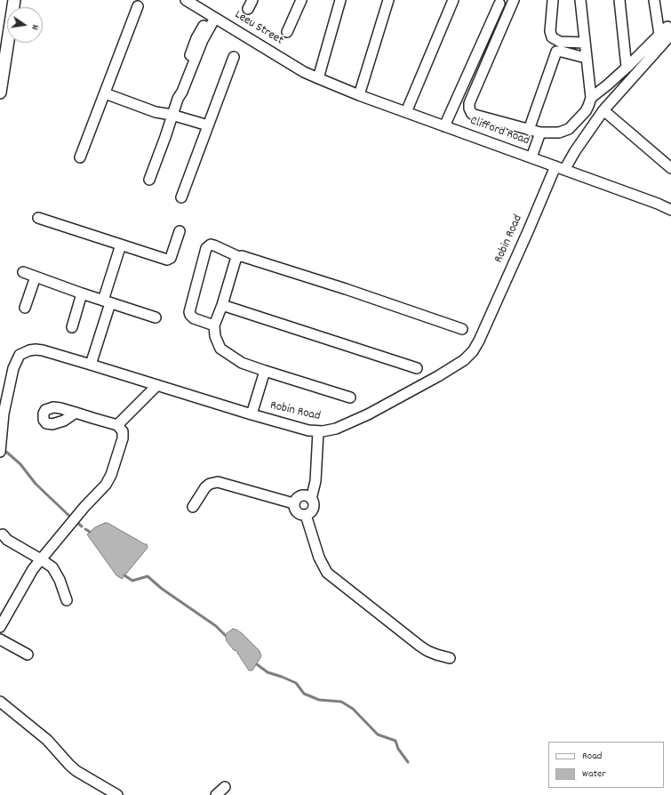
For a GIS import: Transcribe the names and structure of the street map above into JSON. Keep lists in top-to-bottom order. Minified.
{"streets":{"street":["Leeu Street","Clifford Road","Robin Road"]},"crossings":[["Leeu Street","Clifford Road"],["Clifford Road","Robin Road"]],"legend":["Road","Water"],"north":"right"}
